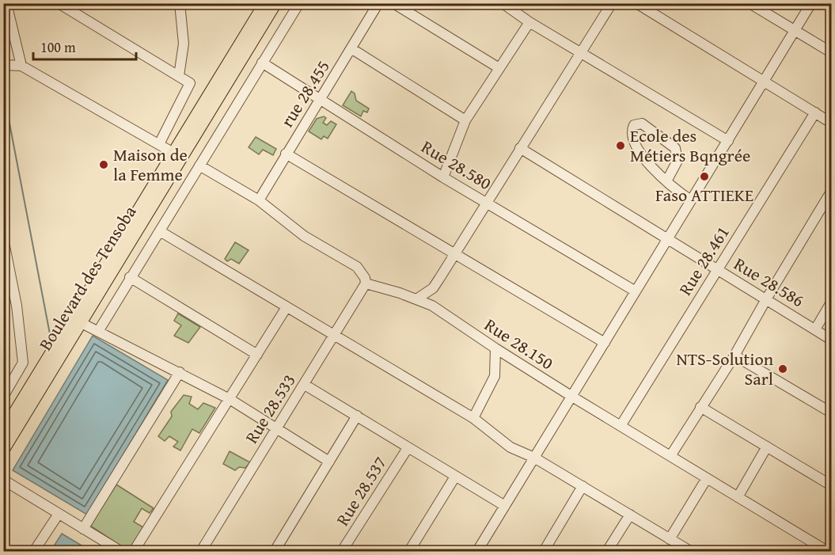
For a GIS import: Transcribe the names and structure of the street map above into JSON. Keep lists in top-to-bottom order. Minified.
{"streets":{"main road":["Boulevard des Tensoba"],"street":["rue 28.455","Rue 28.580","Rue 28.461","Rue 28.586","Rue 28.150","Rue 28.533","Rue 28.537"]},"crossings":[["rue 28.455","Rue 28.580"],["Rue 28.461","Rue 28.586"],["Rue 28.461","Rue 28.150"],["Rue 28.150","Rue 28.533"]],"places":["Ecole des Métiers Bqngrée","Maison de la Femme","Faso ATTIEKE","NTS-Solution Sarl"],"scale_bar":"100 m"}
